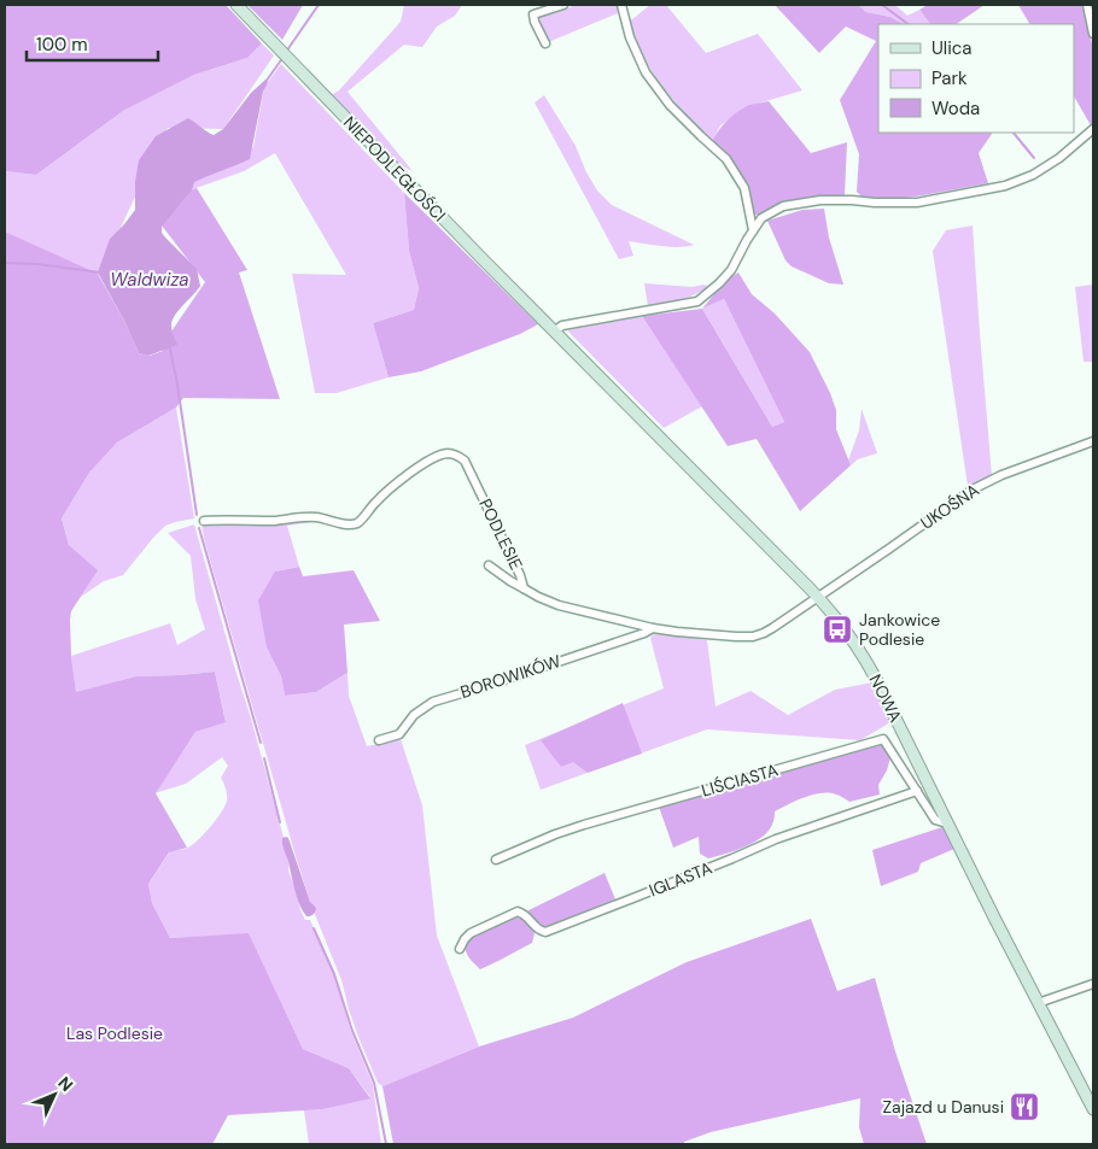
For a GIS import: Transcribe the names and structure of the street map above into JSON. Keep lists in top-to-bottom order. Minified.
{"streets":{"street":["NIEPODLEGŁOŚCI","UKOŚNA","PODLESIE","BOROWIKÓW","NOWA","LIŚCIASTA","IGLASTA"]},"crossings":[["NIEPODLEGŁOŚCI","NOWA"],["UKOŚNA","PODLESIE"],["UKOŚNA","NOWA"],["PODLESIE","BOROWIKÓW"],["PODLESIE","NOWA"],["NOWA","LIŚCIASTA"],["LIŚCIASTA","IGLASTA"]],"water":["Waldwiza"],"parks":["Las Podlesie"],"places":{"bus stop":["Jankowice Podlesie"],"restaurant":["Zajazd u Danusi"]},"legend":["Ulica","Park","Woda"],"scale_bar":"100 m","north":"top right"}
